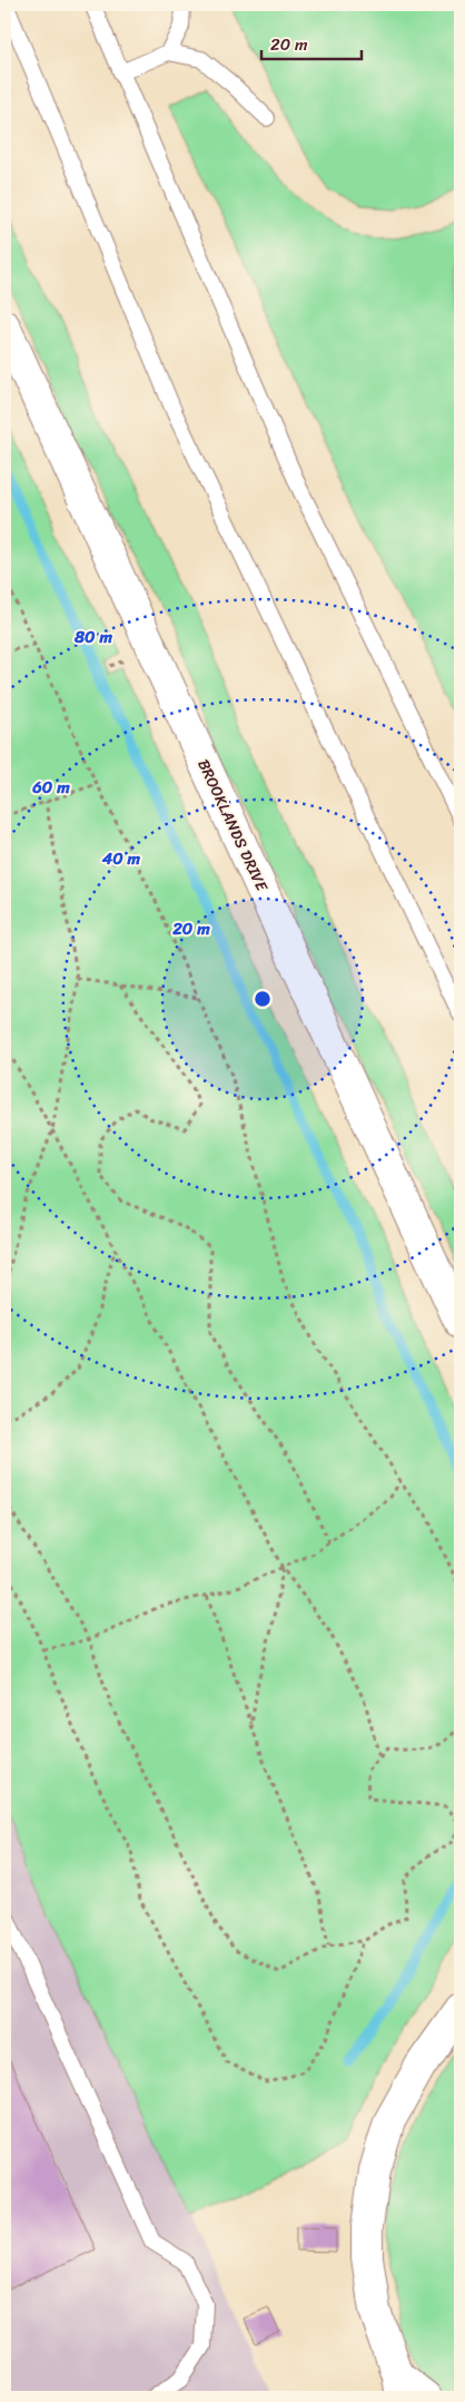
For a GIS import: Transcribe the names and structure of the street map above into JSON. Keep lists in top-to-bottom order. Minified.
{"streets":{"street":["BROOKLANDS DRIVE"]},"scale_bar":"20 m","rings":["80 m","60 m","40 m","20 m"]}
